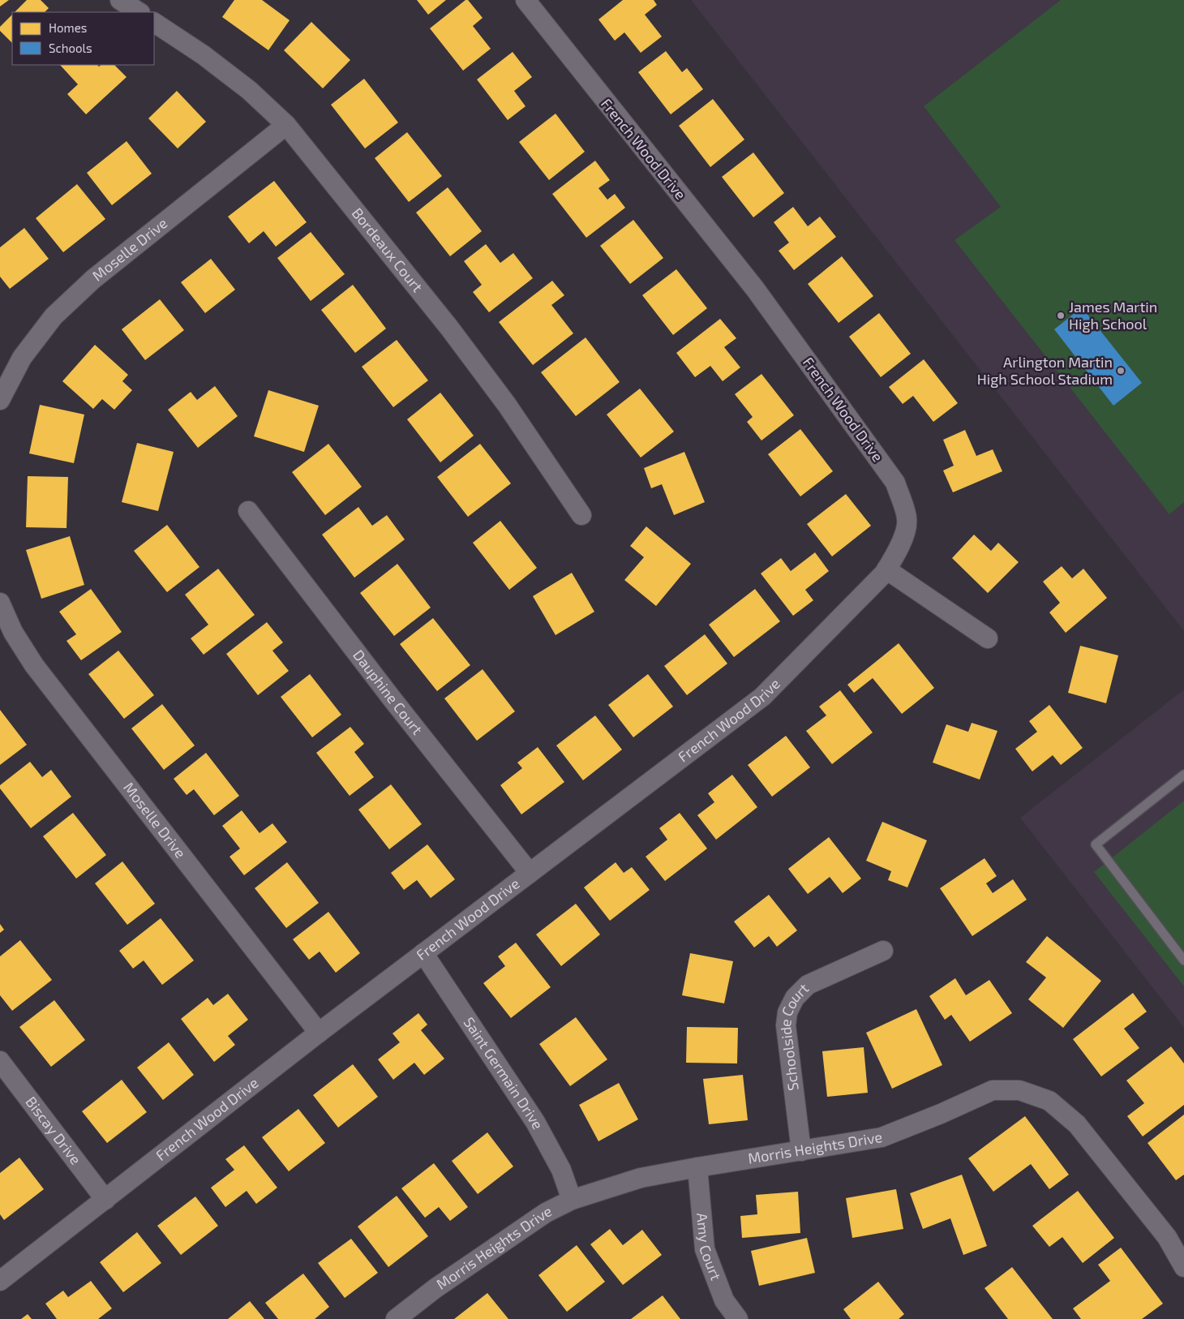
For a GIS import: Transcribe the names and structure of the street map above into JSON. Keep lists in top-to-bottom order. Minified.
{"streets":{"street":["French Wood Drive","Moselle Drive","Bordeaux Court","Dauphine Court","Schoolside Court","Saint Germain Drive","Biscay Drive","Morris Heights Drive","Amy Court"]},"crossings":[["French Wood Drive","Moselle Drive"],["French Wood Drive","Dauphine Court"],["French Wood Drive","Saint Germain Drive"],["French Wood Drive","Biscay Drive"],["Moselle Drive","Bordeaux Court"],["Schoolside Court","Morris Heights Drive"],["Saint Germain Drive","Morris Heights Drive"],["Morris Heights Drive","Amy Court"]],"places":["James Martin High School","Arlington Martin High School Stadium"],"legend":["Homes","Schools"]}
